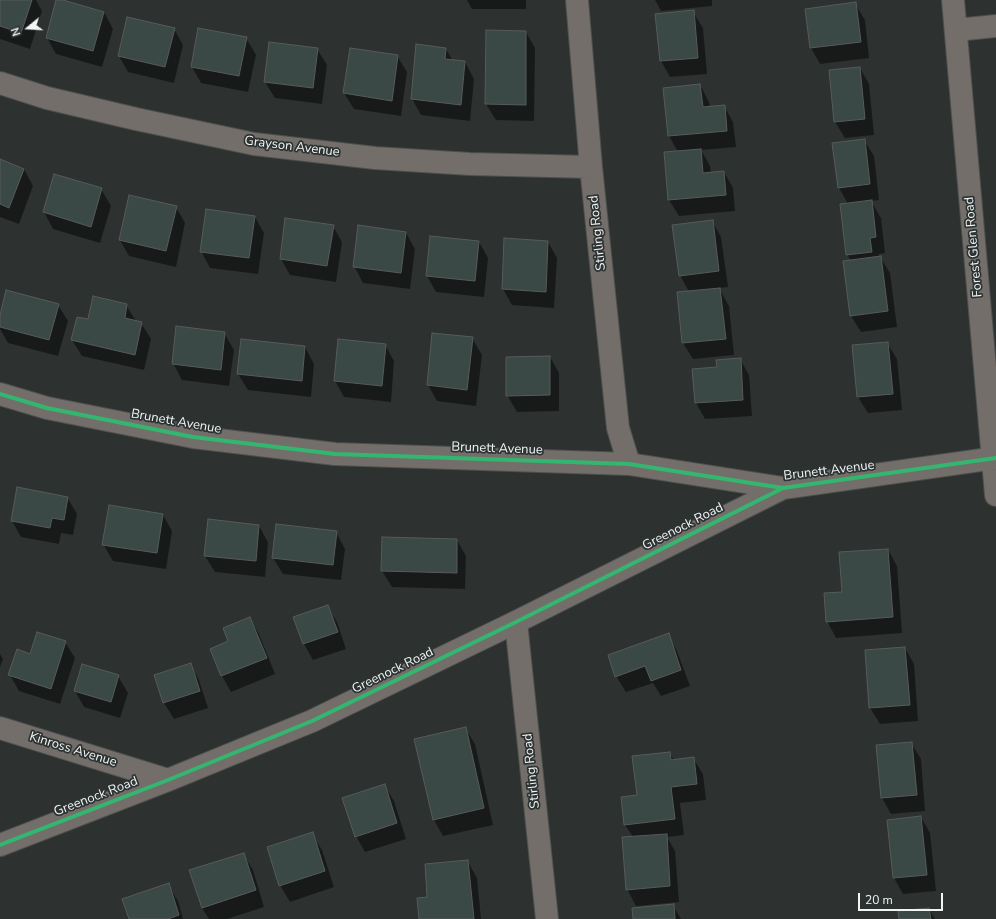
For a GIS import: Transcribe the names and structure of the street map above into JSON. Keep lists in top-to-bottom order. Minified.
{"streets":{"street":["Grayson Avenue","Stirling Road","Forest Glen Road","Brunett Avenue","Greenock Road","Kinross Avenue"]},"crossings":[["Grayson Avenue","Stirling Road"],["Stirling Road","Brunett Avenue"],["Stirling Road","Greenock Road"],["Forest Glen Road","Brunett Avenue"],["Brunett Avenue","Greenock Road"],["Greenock Road","Kinross Avenue"]],"scale_bar":"20 m","north":"left"}
